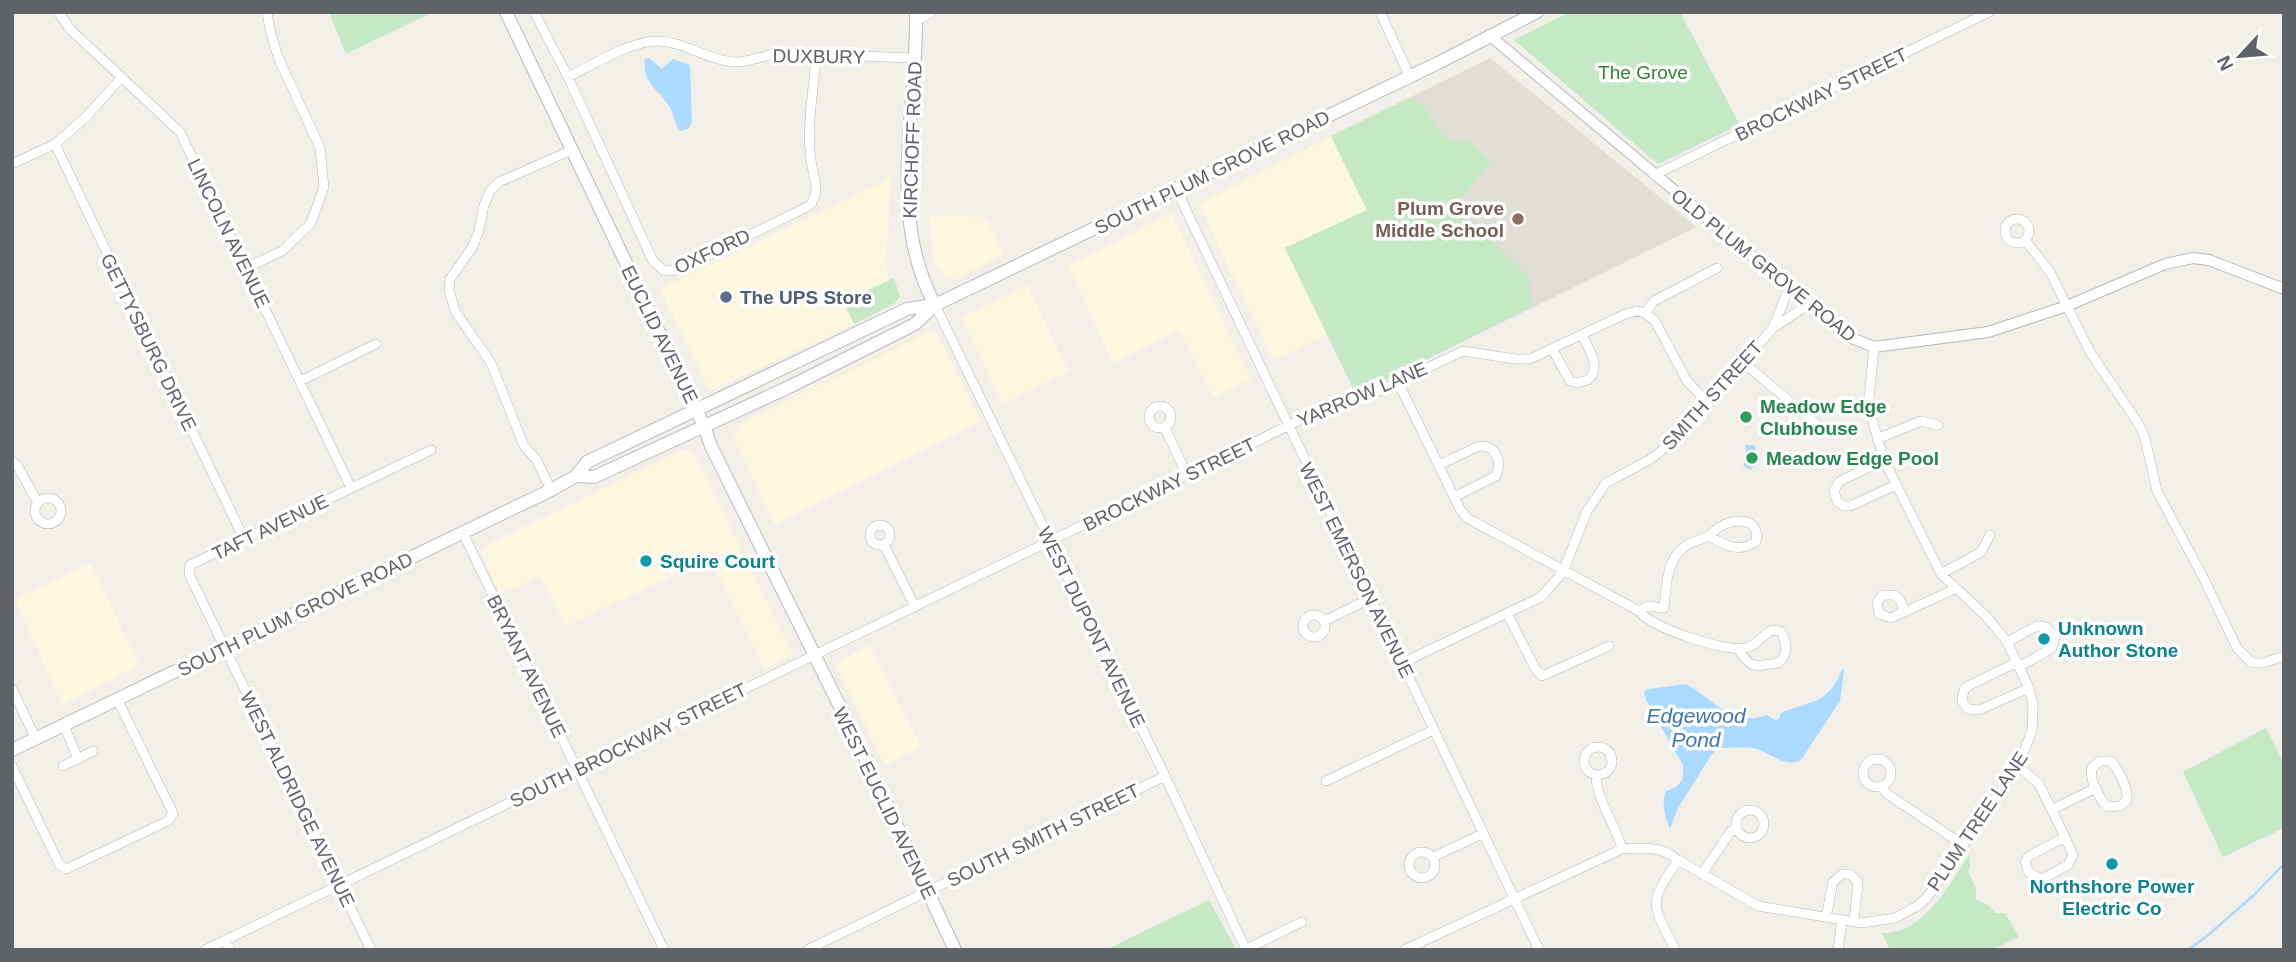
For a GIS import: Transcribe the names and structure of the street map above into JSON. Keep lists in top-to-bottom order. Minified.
{"streets":{"main road":["KIRCHOFF ROAD","SOUTH PLUM GROVE ROAD","EUCLID AVENUE","WEST EUCLID AVENUE"],"street":["DUXBURY","BROCKWAY STREET","LINCOLN AVENUE","OXFORD","OLD PLUM GROVE ROAD","GETTYSBURG DRIVE","YARROW LANE","SMITH STREET","TAFT AVENUE","WEST EMERSON AVENUE","WEST DUPONT AVENUE","BRYANT AVENUE","SOUTH BROCKWAY STREET","WEST ALDRIDGE AVENUE","PLUM TREE LANE","SOUTH SMITH STREET"]},"crossings":[["DUXBURY","KIRCHOFF ROAD"],["DUXBURY","OXFORD"],["BROCKWAY STREET","OLD PLUM GROVE ROAD"],["BROCKWAY STREET","YARROW LANE"],["BROCKWAY STREET","WEST EMERSON AVENUE"],["BROCKWAY STREET","WEST DUPONT AVENUE"],["BROCKWAY STREET","SOUTH BROCKWAY STREET"],["KIRCHOFF ROAD","SOUTH PLUM GROVE ROAD"],["KIRCHOFF ROAD","WEST DUPONT AVENUE"],["SOUTH PLUM GROVE ROAD","OLD PLUM GROVE ROAD"],["SOUTH PLUM GROVE ROAD","EUCLID AVENUE"],["SOUTH PLUM GROVE ROAD","TAFT AVENUE"],["SOUTH PLUM GROVE ROAD","WEST EMERSON AVENUE"],["SOUTH PLUM GROVE ROAD","WEST DUPONT AVENUE"],["SOUTH PLUM GROVE ROAD","BRYANT AVENUE"],["SOUTH PLUM GROVE ROAD","WEST ALDRIDGE AVENUE"],["LINCOLN AVENUE","TAFT AVENUE"],["OLD PLUM GROVE ROAD","SMITH STREET"],["OLD PLUM GROVE ROAD","PLUM TREE LANE"],["EUCLID AVENUE","SOUTH BROCKWAY STREET"],["EUCLID AVENUE","WEST EUCLID AVENUE"],["GETTYSBURG DRIVE","TAFT AVENUE"],["YARROW LANE","WEST EMERSON AVENUE"],["SMITH STREET","WEST EMERSON AVENUE"],["TAFT AVENUE","WEST ALDRIDGE AVENUE"],["WEST EMERSON AVENUE","PLUM TREE LANE"],["WEST DUPONT AVENUE","SOUTH BROCKWAY STREET"],["WEST DUPONT AVENUE","SOUTH SMITH STREET"],["BRYANT AVENUE","SOUTH BROCKWAY STREET"],["SOUTH BROCKWAY STREET","WEST ALDRIDGE AVENUE"],["SOUTH BROCKWAY STREET","WEST EUCLID AVENUE"],["WEST EUCLID AVENUE","SOUTH SMITH STREET"]],"water":["Edgewood Pond"],"parks":["The Grove"],"places":["Plum Grove Middle School","The UPS Store","Meadow Edge Clubhouse","Meadow Edge Pool","Squire Court","Unknown Author Stone","Northshore Power Electric Co"],"north":"bottom left"}
